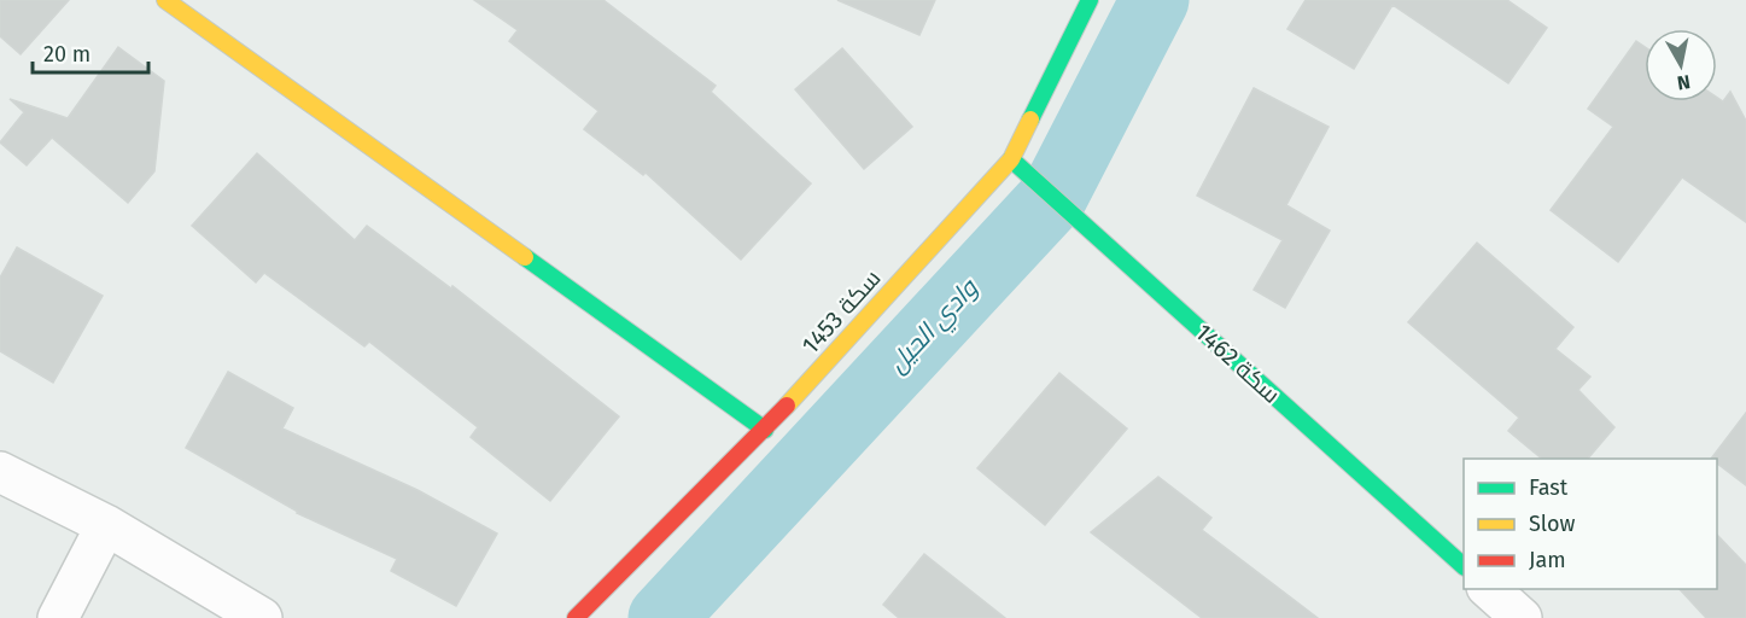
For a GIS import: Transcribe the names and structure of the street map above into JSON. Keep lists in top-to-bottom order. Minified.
{"streets":{"street":["سكة 1453","سكة 1462"]},"crossings":[["سكة 1453","سكة 1462"]],"water":["وادي الحيل"],"legend":["Fast","Slow","Jam"],"scale_bar":"20 m","north":"bottom"}
